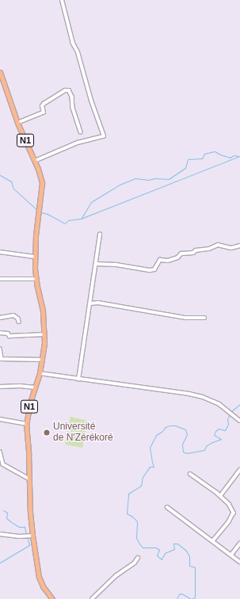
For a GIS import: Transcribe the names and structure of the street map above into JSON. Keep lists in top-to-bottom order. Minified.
{"streets":{"main road":["N1"]},"places":["Université de N'Zérékoré"]}
